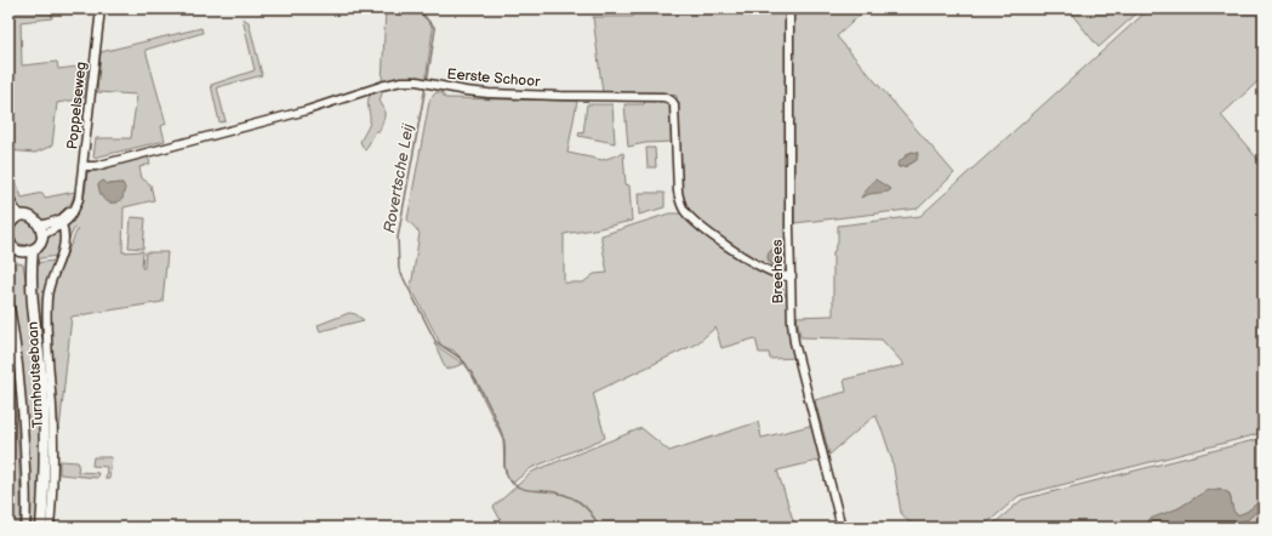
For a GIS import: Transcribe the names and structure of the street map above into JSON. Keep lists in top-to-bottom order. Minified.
{"streets":{"main road":["Turnhoutsebaan"],"street":["Eerste Schoor","Poppelseweg","Breehees"]},"crossings":[["Eerste Schoor","Poppelseweg"],["Eerste Schoor","Breehees"],["Poppelseweg","Turnhoutsebaan"]],"water":["Rovertsche Leij"]}
